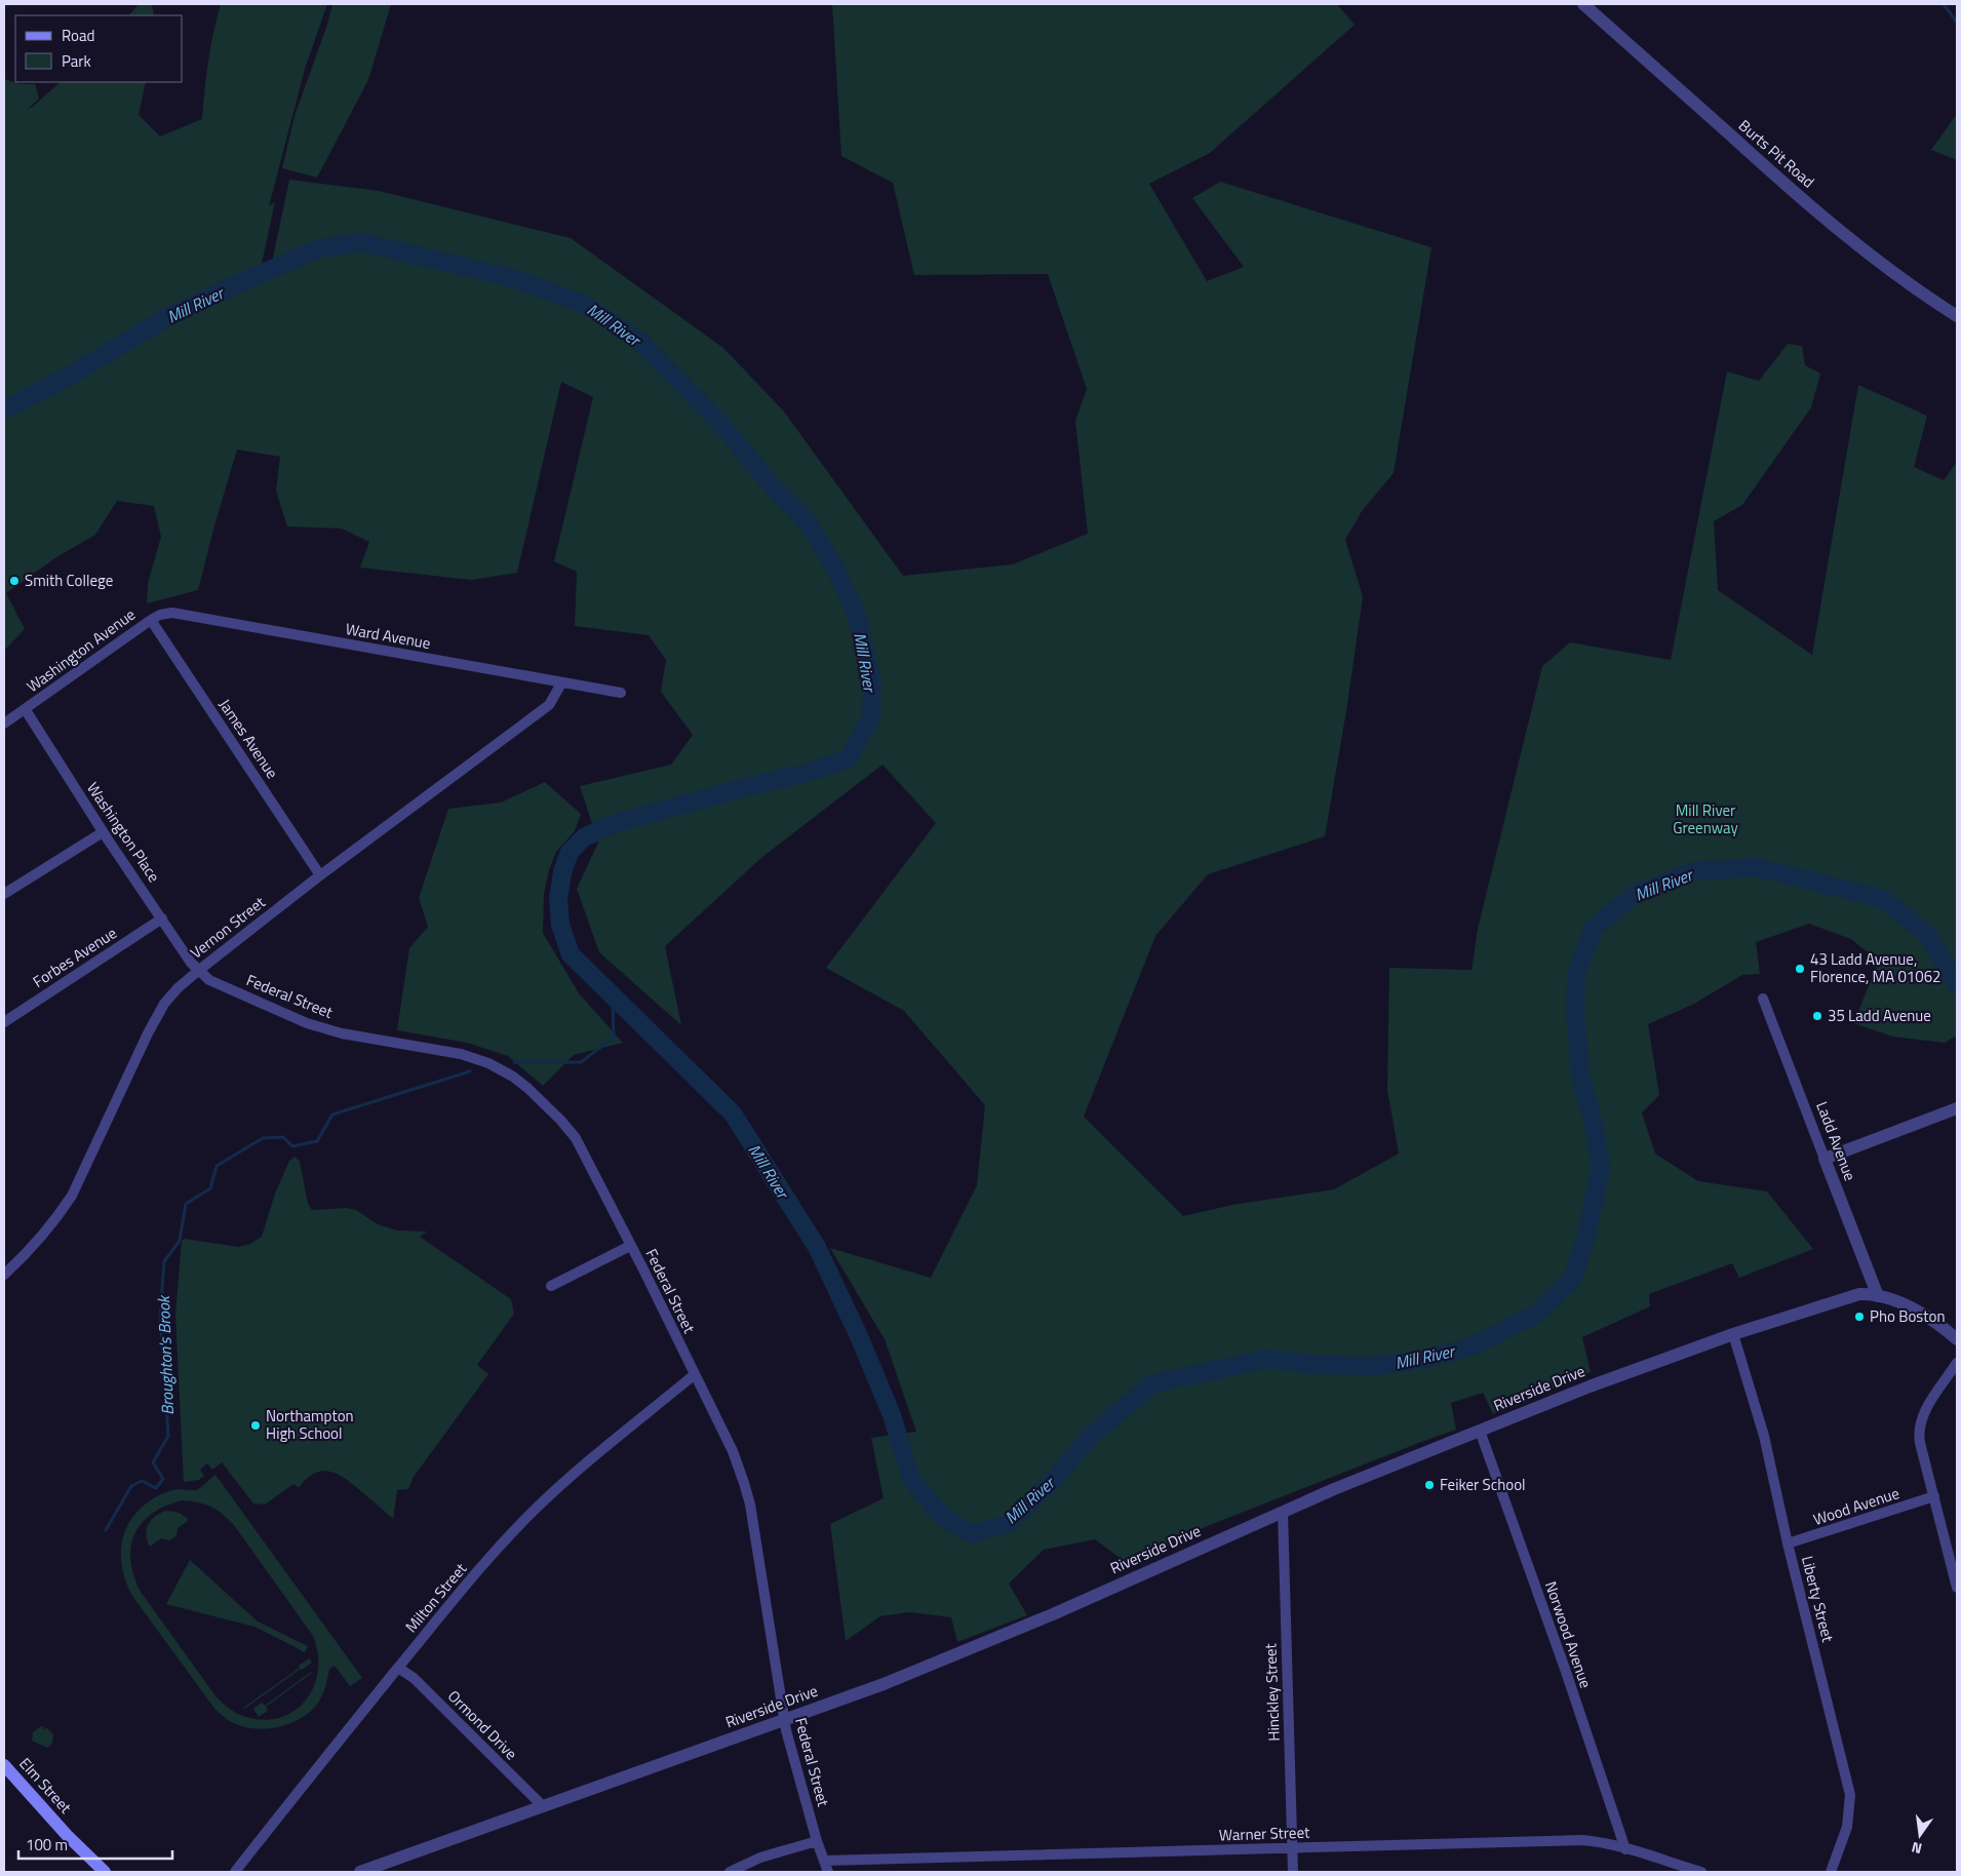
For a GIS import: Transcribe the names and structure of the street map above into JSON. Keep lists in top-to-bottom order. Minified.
{"streets":{"main road":["Elm Street"],"street":["Burts Pit Road","Ward Avenue","Washington Avenue","James Avenue","Washington Place","Vernon Street","Forbes Avenue","Federal Street","Ladd Avenue","Riverside Drive","Wood Avenue","Milton Street","Liberty Street","Norwood Avenue","Hinckley Street","Ormond Drive","Warner Street"]},"crossings":[["Ward Avenue","Washington Avenue"],["Ward Avenue","James Avenue"],["Ward Avenue","Vernon Street"],["Washington Avenue","James Avenue"],["Washington Avenue","Washington Place"],["James Avenue","Vernon Street"],["Washington Place","Vernon Street"],["Washington Place","Forbes Avenue"],["Washington Place","Federal Street"],["Vernon Street","Federal Street"],["Federal Street","Riverside Drive"],["Federal Street","Milton Street"],["Federal Street","Warner Street"],["Ladd Avenue","Riverside Drive"],["Riverside Drive","Liberty Street"],["Riverside Drive","Norwood Avenue"],["Riverside Drive","Hinckley Street"],["Riverside Drive","Ormond Drive"],["Wood Avenue","Liberty Street"],["Milton Street","Ormond Drive"],["Norwood Avenue","Warner Street"],["Hinckley Street","Warner Street"]],"water":["Mill River","Broughton's Brook"],"parks":["Mill River Greenway"],"places":["Smith College","43 Ladd Avenue, Florence, MA 01062","35 Ladd Avenue","Pho Boston","Northampton High School","Feiker School"],"legend":["Road","Park"],"scale_bar":"100 m","north":"bottom"}
